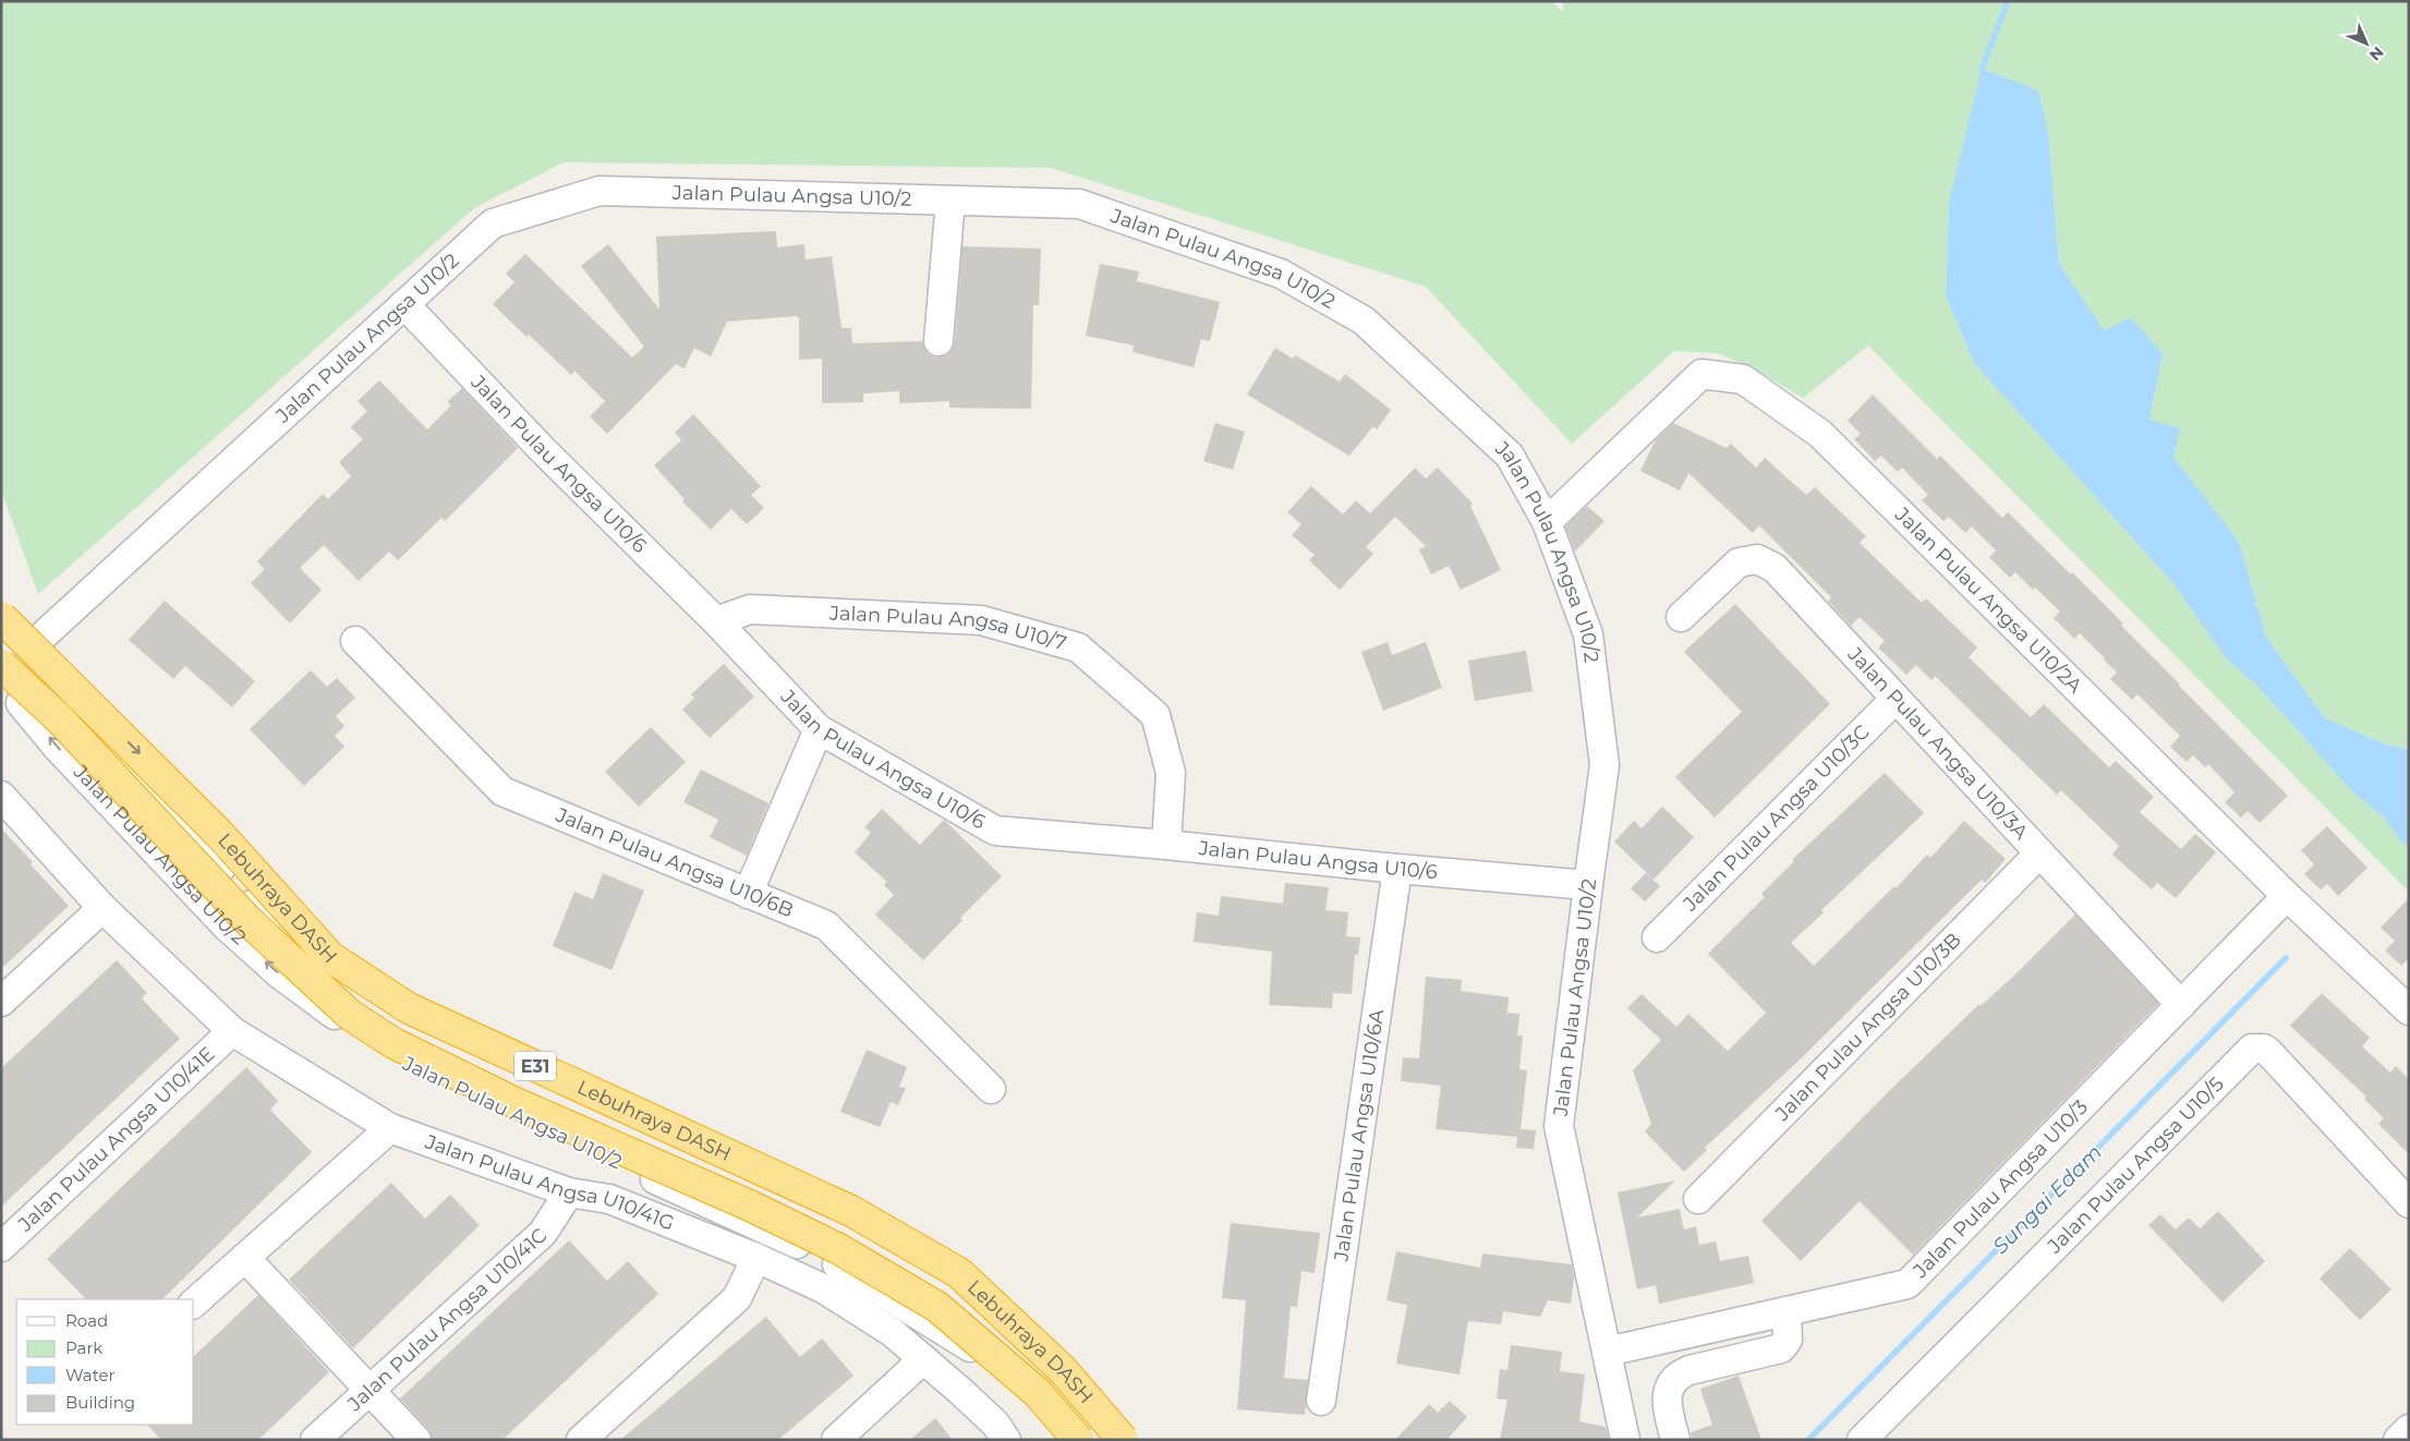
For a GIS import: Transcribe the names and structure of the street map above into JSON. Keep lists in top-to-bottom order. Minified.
{"streets":{"highway":["Lebuhraya DASH","E31"],"street":["Jalan Pulau Angsa U10/2","Jalan Pulau Angsa U10/6","Jalan Pulau Angsa U10/2A","Jalan Pulau Angsa U10/7","Jalan Pulau Angsa U10/3A","Jalan Pulau Angsa U10/3C","Jalan Pulau Angsa U10/6B","Jalan Pulau Angsa U10/3B","Jalan Pulau Angsa U10/6A","Jalan Pulau Angsa U10/41E","Jalan Pulau Angsa U10/5","Jalan Pulau Angsa U10/41G","Jalan Pulau Angsa U10/3","Jalan Pulau Angsa U10/41C"]},"crossings":[["Jalan Pulau Angsa U10/2","Jalan Pulau Angsa U10/6"],["Jalan Pulau Angsa U10/2","Jalan Pulau Angsa U10/2A"],["Jalan Pulau Angsa U10/2","Jalan Pulau Angsa U10/3"],["Jalan Pulau Angsa U10/6","Jalan Pulau Angsa U10/7"],["Jalan Pulau Angsa U10/6","Jalan Pulau Angsa U10/6A"],["Jalan Pulau Angsa U10/2A","Jalan Pulau Angsa U10/3"],["Jalan Pulau Angsa U10/3A","Jalan Pulau Angsa U10/3C"],["Jalan Pulau Angsa U10/3A","Jalan Pulau Angsa U10/3B"],["Jalan Pulau Angsa U10/3A","Jalan Pulau Angsa U10/3"],["Jalan Pulau Angsa U10/41E","Jalan Pulau Angsa U10/41G"],["Jalan Pulau Angsa U10/41G","Jalan Pulau Angsa U10/41C"]],"water":["Sungai Edam"],"legend":["Road","Park","Water","Building"],"north":"bottom right"}
